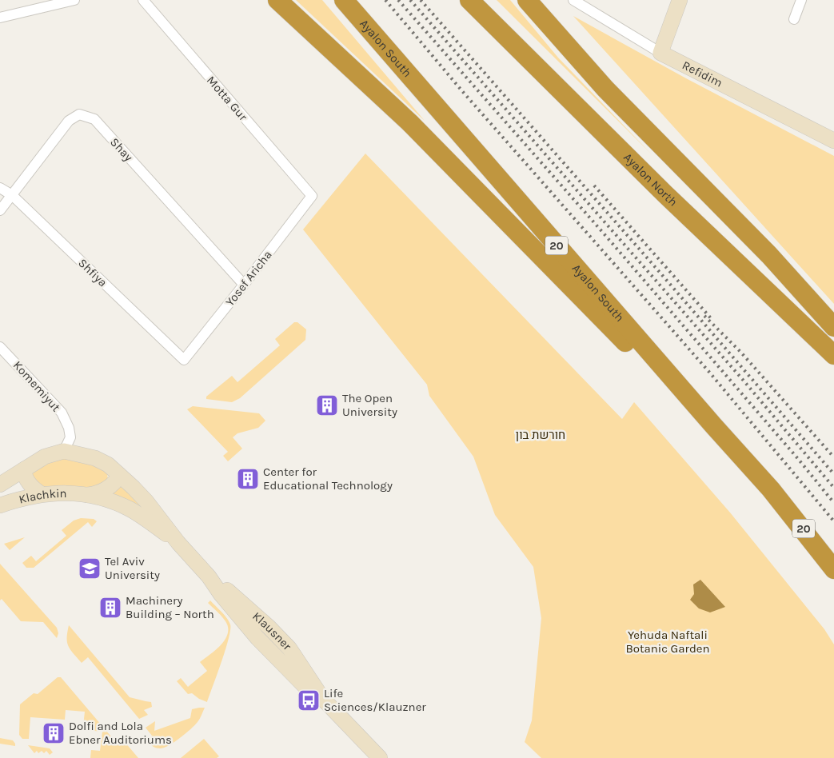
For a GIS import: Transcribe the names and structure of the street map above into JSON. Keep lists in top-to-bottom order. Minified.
{"streets":{"highway":["Ayalon South","Ayalon North","20"],"street":["Refidim","Motta Gur","Shay","Shfiya","Yosef Aricha","Komemiyut","Klachkin","Klausner"]},"crossings":[["Motta Gur","Yosef Aricha"],["Shay","Shfiya"],["Shay","Yosef Aricha"],["Shfiya","Yosef Aricha"],["Komemiyut","Klachkin"],["Komemiyut","Klausner"],["Klachkin","Klausner"]],"parks":["חורשת בון","Yehuda Naftali Botanic Garden"],"places":{"building":["The Open University","Center for Educational Technology","Machinery Building – North","Dolfi and Lola Ebner Auditoriums"],"school or university":["Tel Aviv University"],"bus stop":["Life Sciences/Klauzner"]}}
